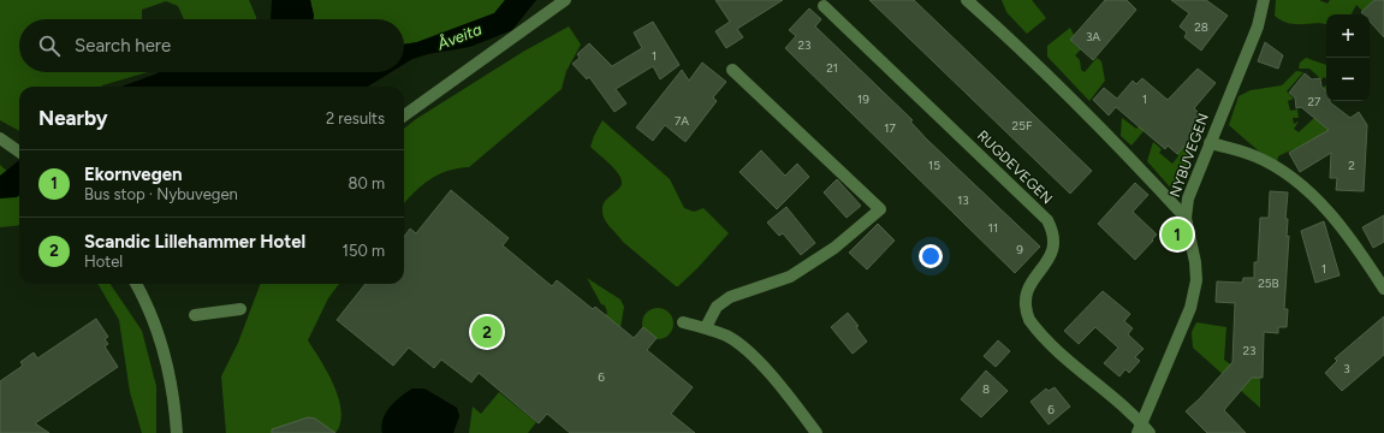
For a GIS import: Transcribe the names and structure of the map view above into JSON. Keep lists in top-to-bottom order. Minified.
{"streets":{"street":["NYBUVEGEN","RUGDEVEGEN"]},"crossings":[["NYBUVEGEN","RUGDEVEGEN"]],"water":["Åveita"],"house_numbers":["28","3A","23","1","21","19","1","27","7A","25F","17","15","2","13","11","9","1","25B","23","3","6","8","6"],"page":{"map_buttons":["+","−"],"search":"Search here","heading":["Nearby","2 results"],"list":[{"mark":"1","name":"Ekornvegen","note":"Bus stop · Nybuvegen","value":"80 m"},{"mark":"2","name":"Scandic Lillehammer Hotel","note":"Hotel","value":"150 m"}],"pins":["1","2"]}}
